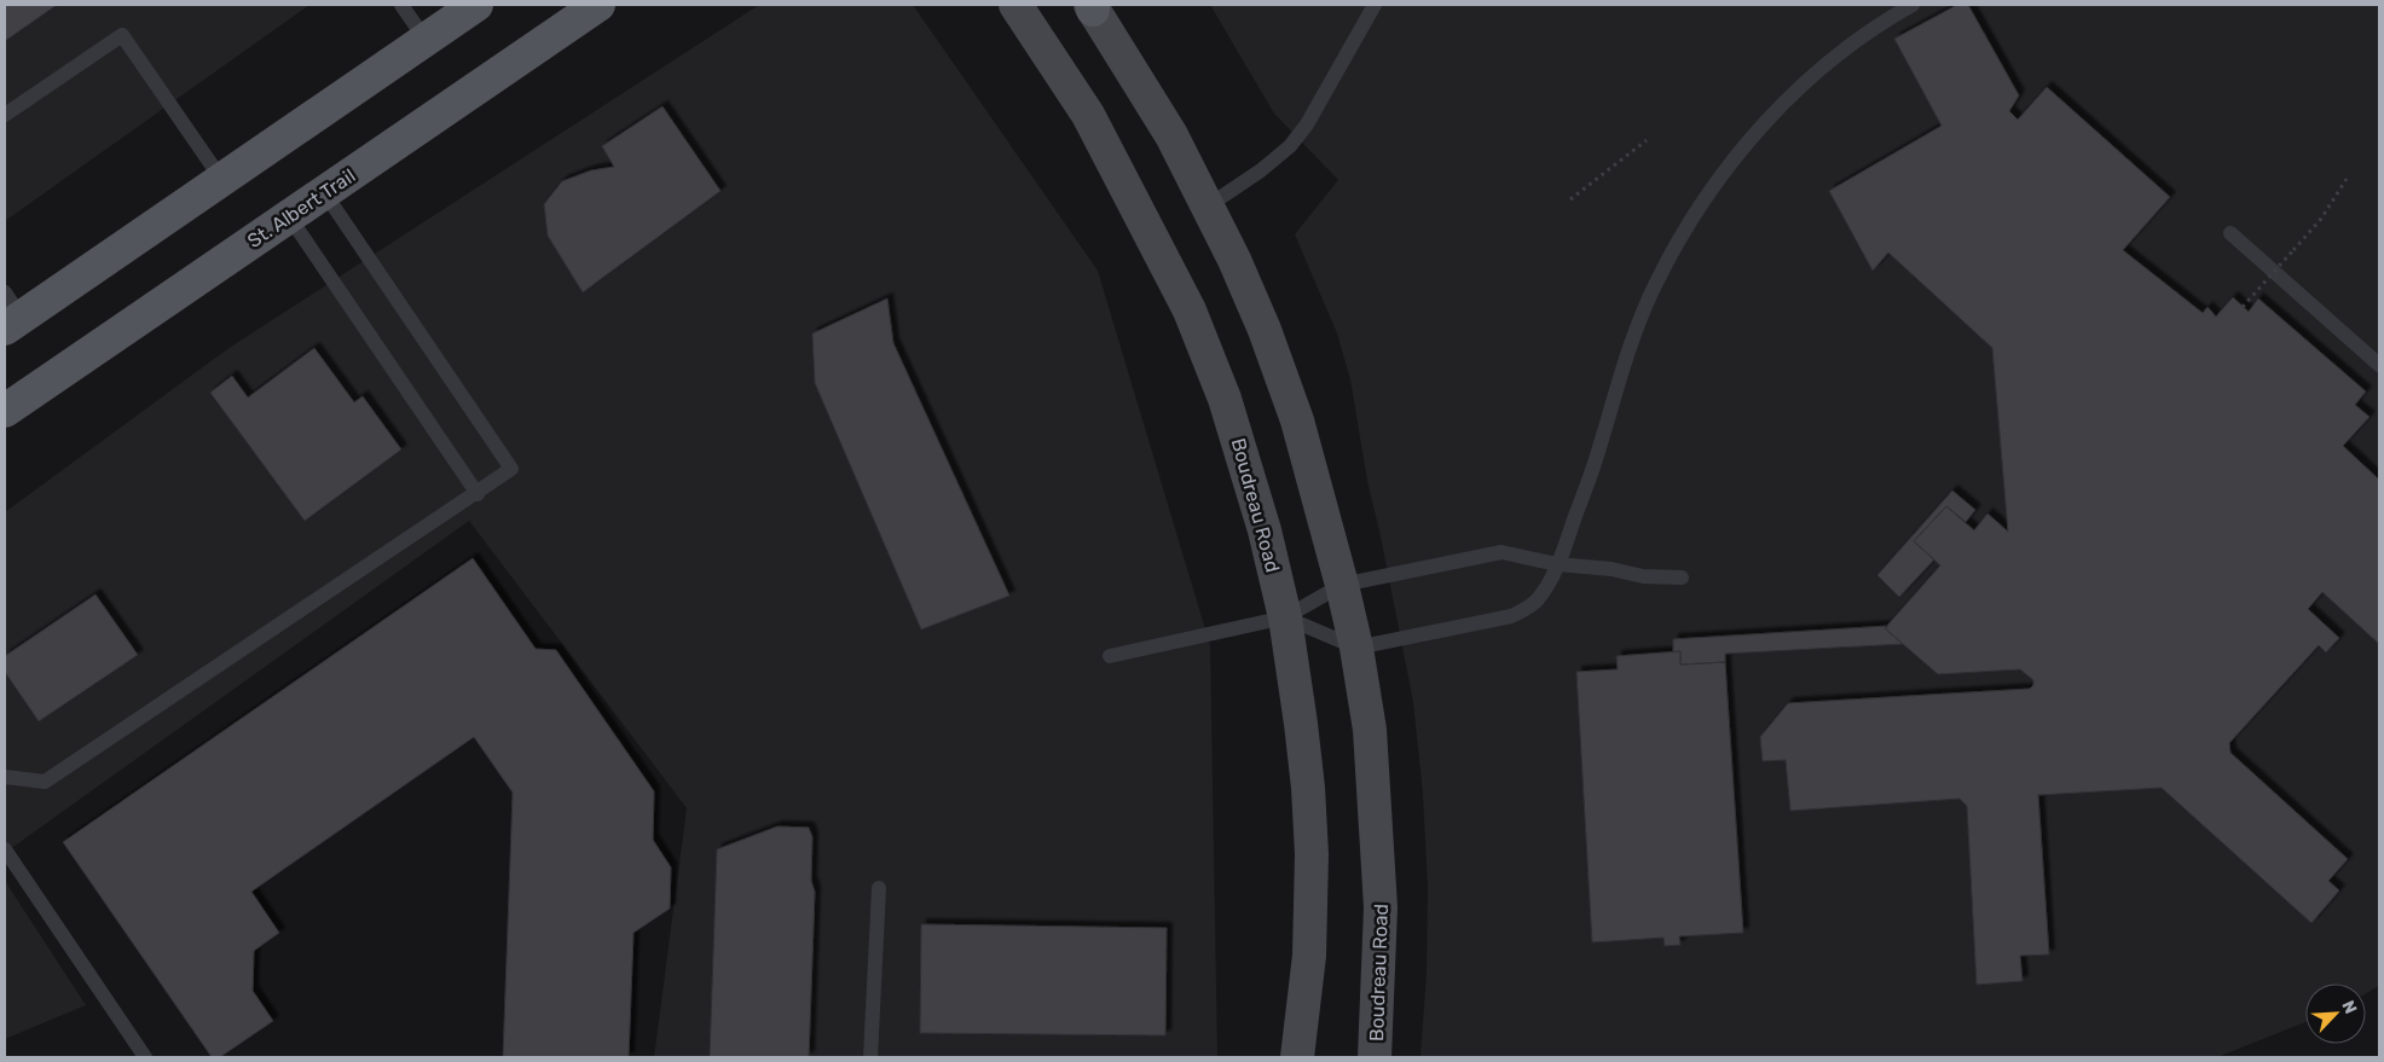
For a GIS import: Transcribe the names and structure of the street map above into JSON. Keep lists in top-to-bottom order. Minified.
{"streets":{"main road":["St. Albert Trail","Boudreau Road"]},"north":"top right"}
